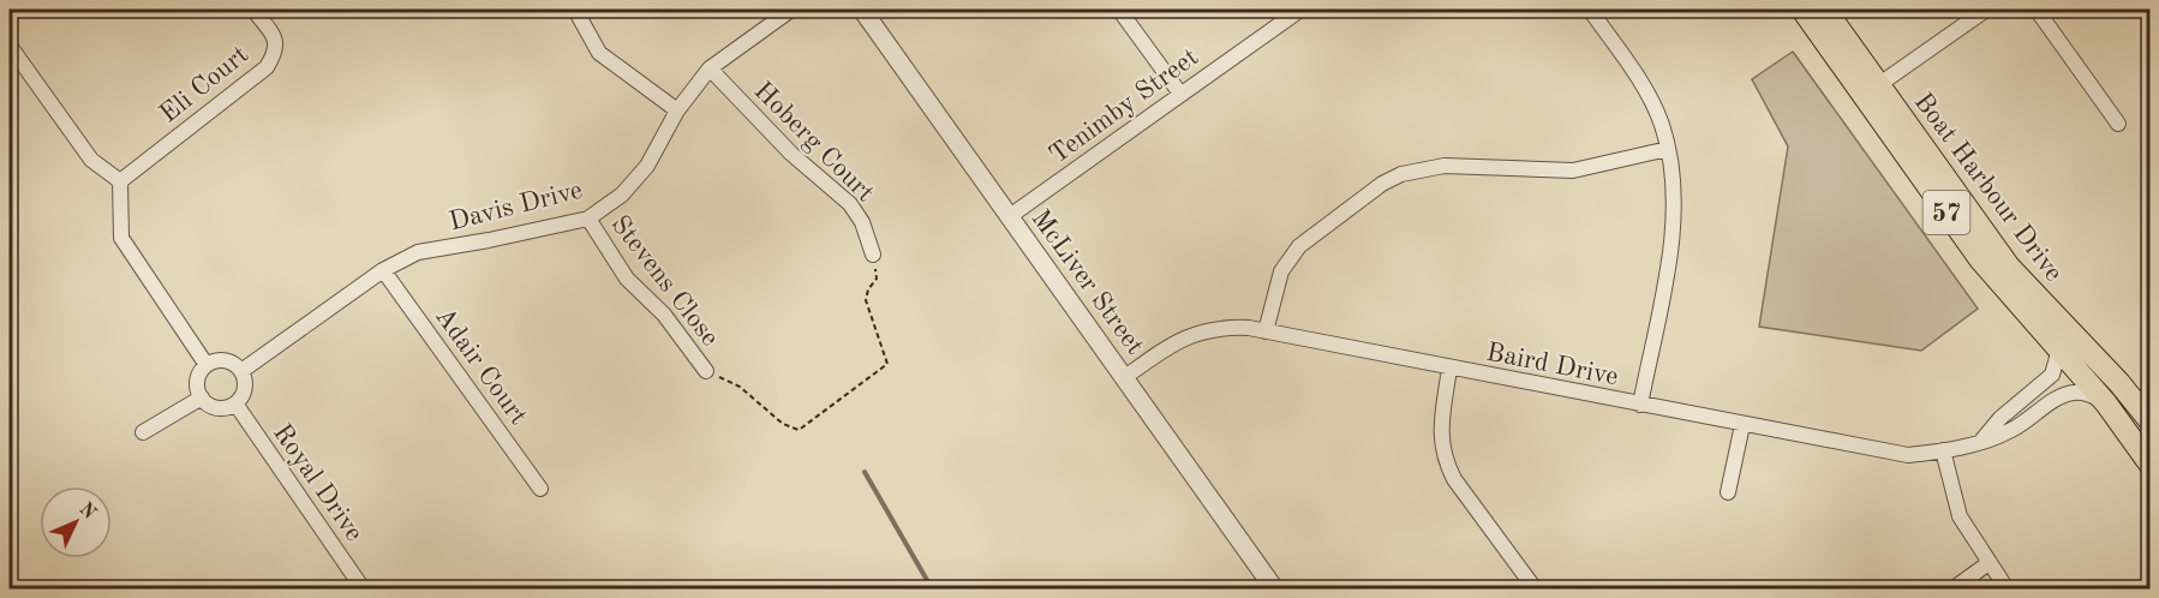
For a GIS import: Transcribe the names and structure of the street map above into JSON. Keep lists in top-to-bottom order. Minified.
{"streets":{"main road":["Boat Harbour Drive","57"],"street":["Eli Court","Tenimby Street","Hoberg Court","Davis Drive","Stevens Close","McLiver Street","Baird Drive","Adair Court","Royal Drive"]},"crossings":[["Tenimby Street","McLiver Street"],["Hoberg Court","Davis Drive"],["Boat Harbour Drive","Baird Drive"],["Davis Drive","Stevens Close"],["Davis Drive","Adair Court"],["Davis Drive","Royal Drive"],["McLiver Street","Baird Drive"]],"north":"top right"}
